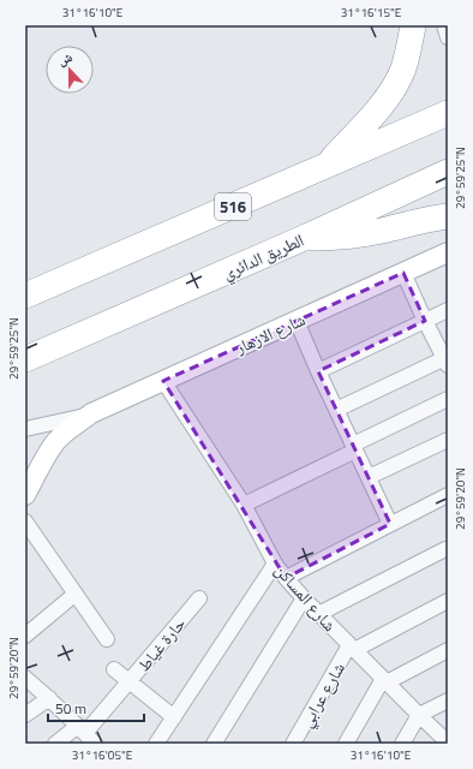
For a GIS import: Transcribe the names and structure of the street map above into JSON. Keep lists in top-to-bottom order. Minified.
{"streets":{"highway":["516","الطريق الدائري"],"street":["شارع الازهار","شارع المساكن","حارة غياط","شارع عرابي"]},"crossings":[["شارع الازهار","شارع المساكن"],["شارع المساكن","شارع عرابي"]],"scale_bar":"50 m","north":"top","coordinates":["31°16'10\"E","31°16'15\"E","29°59'25\"N","29°59'20\"N","31°16'05\"E"]}
